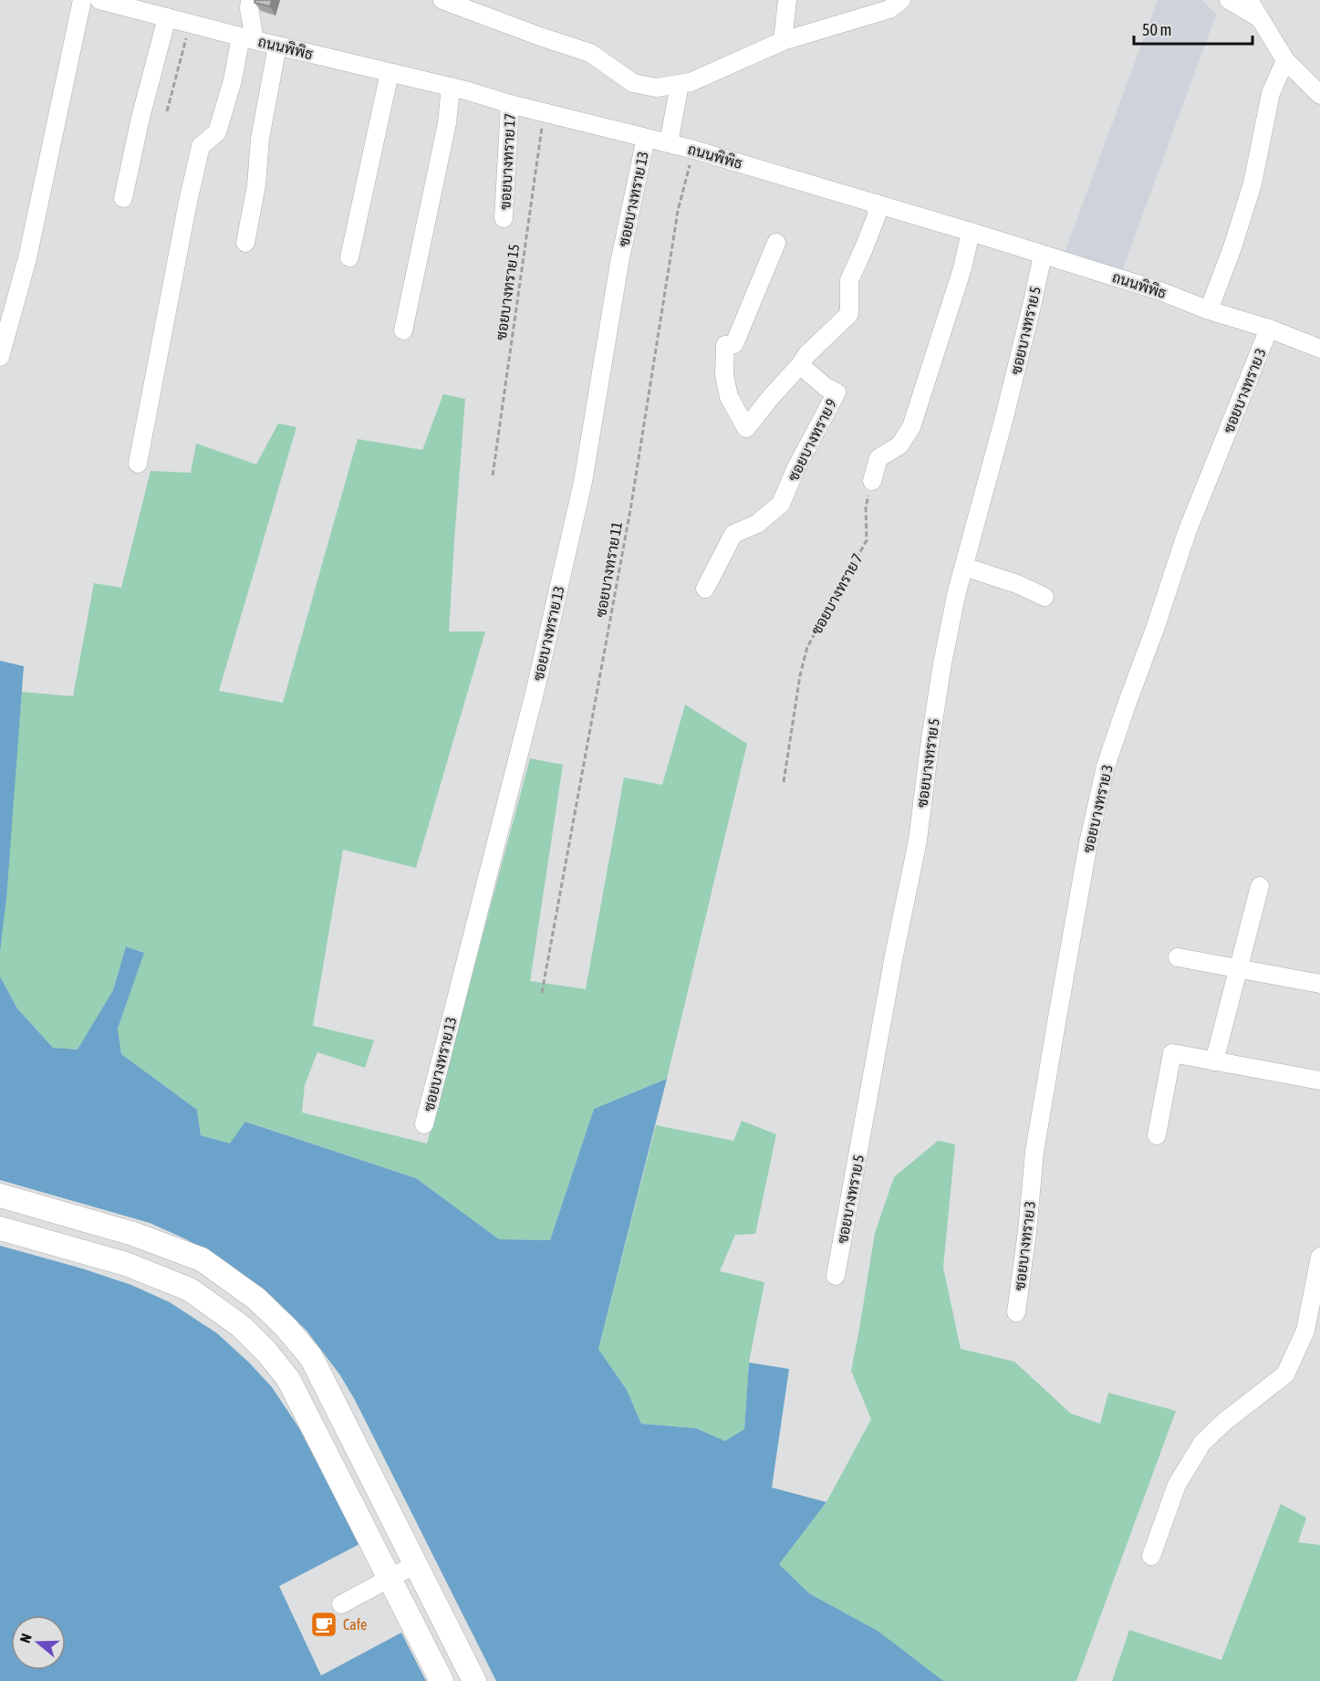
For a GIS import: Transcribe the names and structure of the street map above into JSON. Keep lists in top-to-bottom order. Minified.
{"streets":{"street":["ถนนพิพิธ","ขอยบางทราย 17","ซอยบางทราย 13","ซอยบางทราย 5","ซอยบางทราย 3","ซอยบางทราย 9"],"path":["ซอยบางทราย 15","ซอยบางทราย 11","ซอยบางทราย 7"]},"crossings":[["ถนนพิพิธ","ขอยบางทราย 17"],["ถนนพิพิธ","ซอยบางทราย 13"],["ถนนพิพิธ","ซอยบางทราย 15"],["ถนนพิพิธ","ซอยบางทราย 5"],["ถนนพิพิธ","ซอยบางทราย 3"],["ถนนพิพิธ","ซอยบางทราย 11"]],"places":{"cafe":["Cafe"]},"scale_bar":"50 m","north":"left"}
